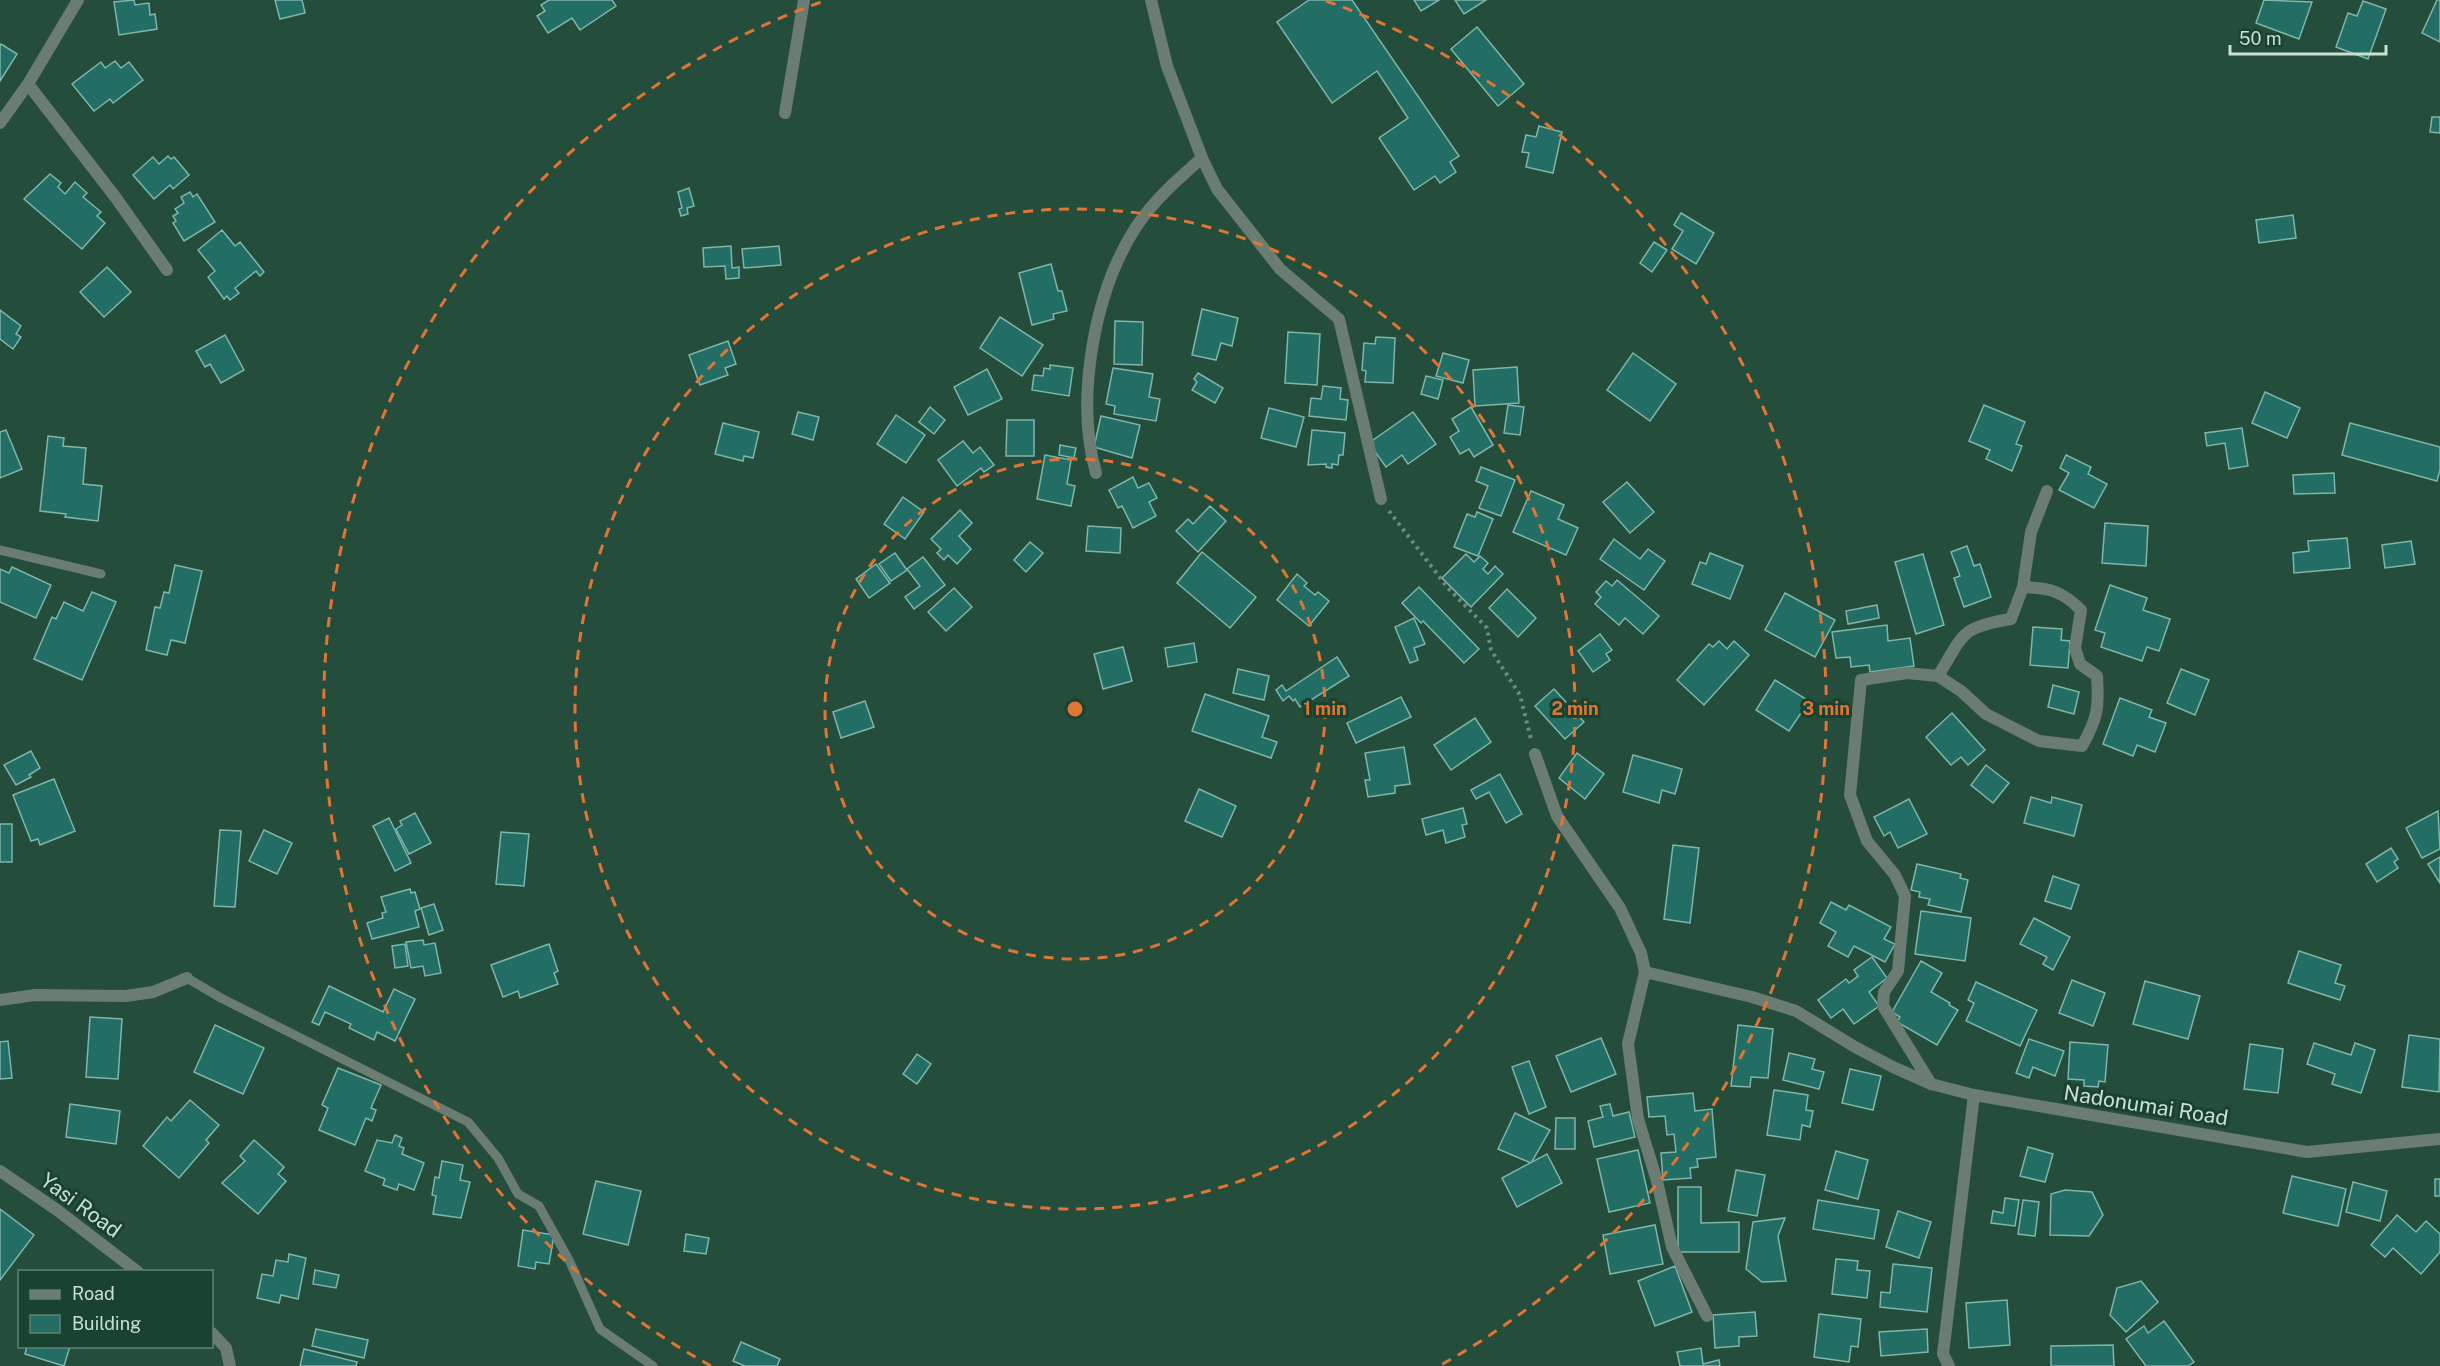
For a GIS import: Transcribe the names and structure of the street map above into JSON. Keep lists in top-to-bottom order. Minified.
{"streets":{"street":["Nadonumai Road","Yasi Road"]},"legend":["Road","Building"],"scale_bar":"50 m","rings":["1 min","2 min","3 min"]}
